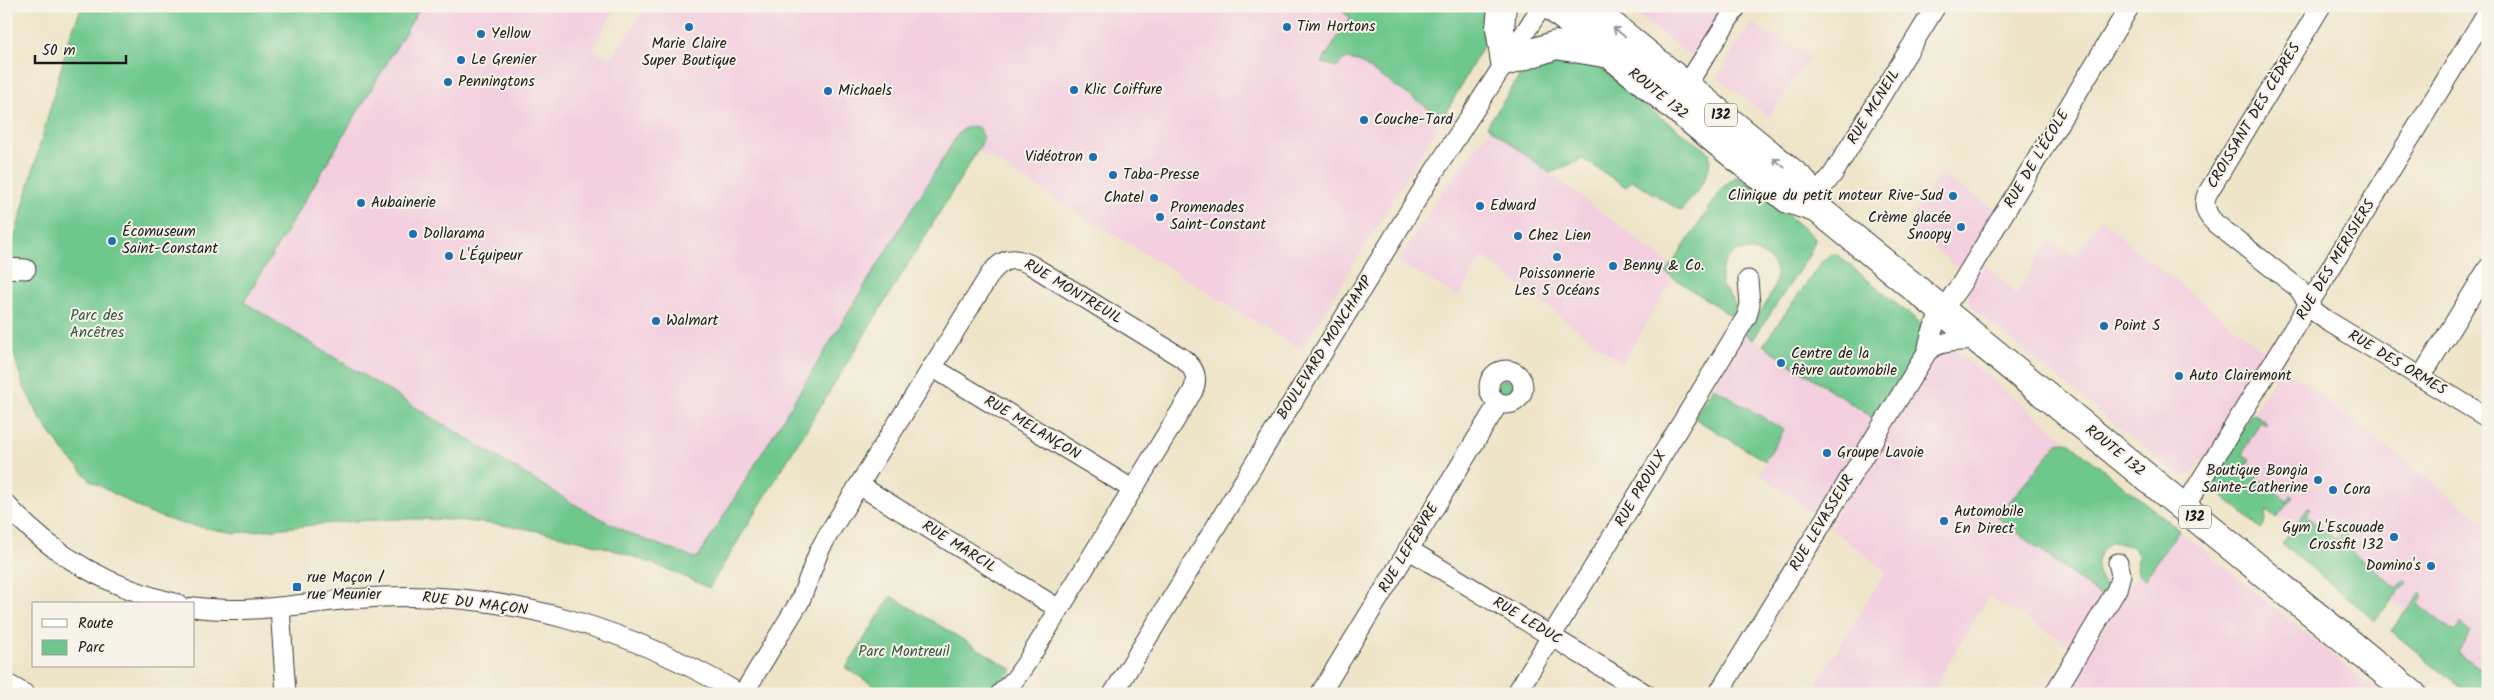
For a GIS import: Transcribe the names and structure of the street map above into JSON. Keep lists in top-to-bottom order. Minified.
{"streets":{"highway":["ROUTE 132","132"],"street":["RUE MCNEIL","CROISSANT DES CÈDRES","RUE DE L'ÉCOLE","RUE DES MERISIERS","RUE MONTREUIL","BOULEVARD MONCHAMP","RUE DES ORMES","RUE MELANÇON","RUE PROULX","RUE LEVASSEUR","RUE MARCIL","RUE LEFEBVRE","RUE DU MAÇON","RUE LEDUC"]},"crossings":[["ROUTE 132","RUE MCNEIL"],["ROUTE 132","RUE DE L'ÉCOLE"],["ROUTE 132","RUE DES MERISIERS"],["ROUTE 132","RUE LEVASSEUR"],["CROISSANT DES CÈDRES","RUE DES MERISIERS"],["CROISSANT DES CÈDRES","RUE DES ORMES"],["RUE DE L'ÉCOLE","RUE LEVASSEUR"],["RUE DES MERISIERS","RUE DES ORMES"],["RUE MONTREUIL","RUE MELANÇON"],["RUE MONTREUIL","RUE MARCIL"],["RUE MONTREUIL","RUE DU MAÇON"],["RUE PROULX","RUE LEDUC"],["RUE LEFEBVRE","RUE LEDUC"]],"parks":["Parc des Ancêtres","Parc Montreuil"],"places":{"other":["Marie Claire Super Boutique","Tim Hortons","Yellow","Le Grenier","Penningtons","Klic Coiffure","Michaels","Couche-Tard","Vidéotron","Taba-Presse","Clinique du petit moteur Rive-Sud","Chatel","Aubainerie","Edward","Promenades Saint-Constant","Crème glacée Snoopy","Dollarama","Chez Lien","Écomuseum Saint-Constant","L'Équipeur","Poissonnerie Les 5 Océans","Benny & Co.","Walmart","Point S","Centre de la fièvre automobile","Auto Clairemont","Groupe Lavoie","Boutique Bongia Sainte-Catherine","Cora","Automobile En Direct","Gym L'Escouade Crossfit 132","Domino's"],"transit":["rue Maçon / rue Meunier"]},"legend":["Route","Parc"],"scale_bar":"50 m"}
